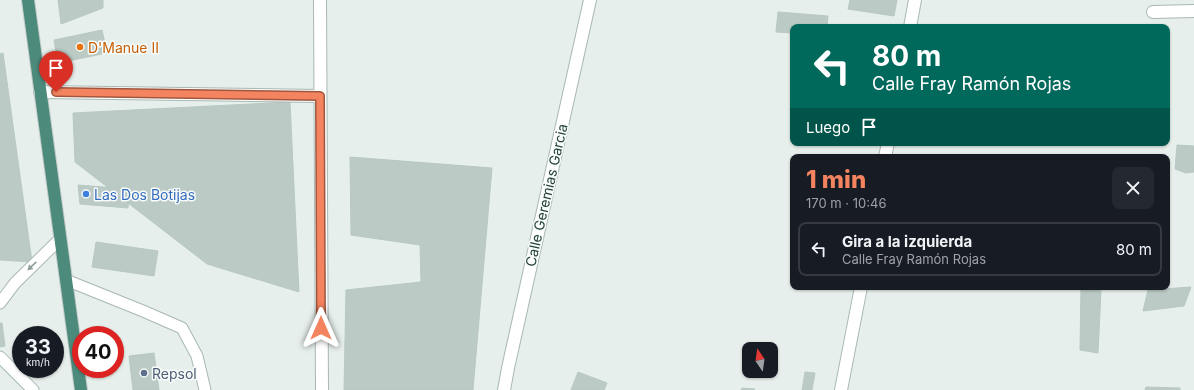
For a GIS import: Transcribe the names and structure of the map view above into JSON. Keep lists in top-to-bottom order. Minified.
{"streets":{"street":["Calle Geremias Garcia"]},"places":["D'Manue II","Las Dos Botijas","Repsol"],"north":"top","page":{"turn":["80 m","Calle Fray Ramón Rojas"],"then":"Luego","heading":["1 min","170 m · 10:46"],"list":[{"name":"Gira a la izquierda","note":"Calle Fray Ramón Rojas","value":"80 m"}],"speed":"33 km/h","limit":"40"}}
